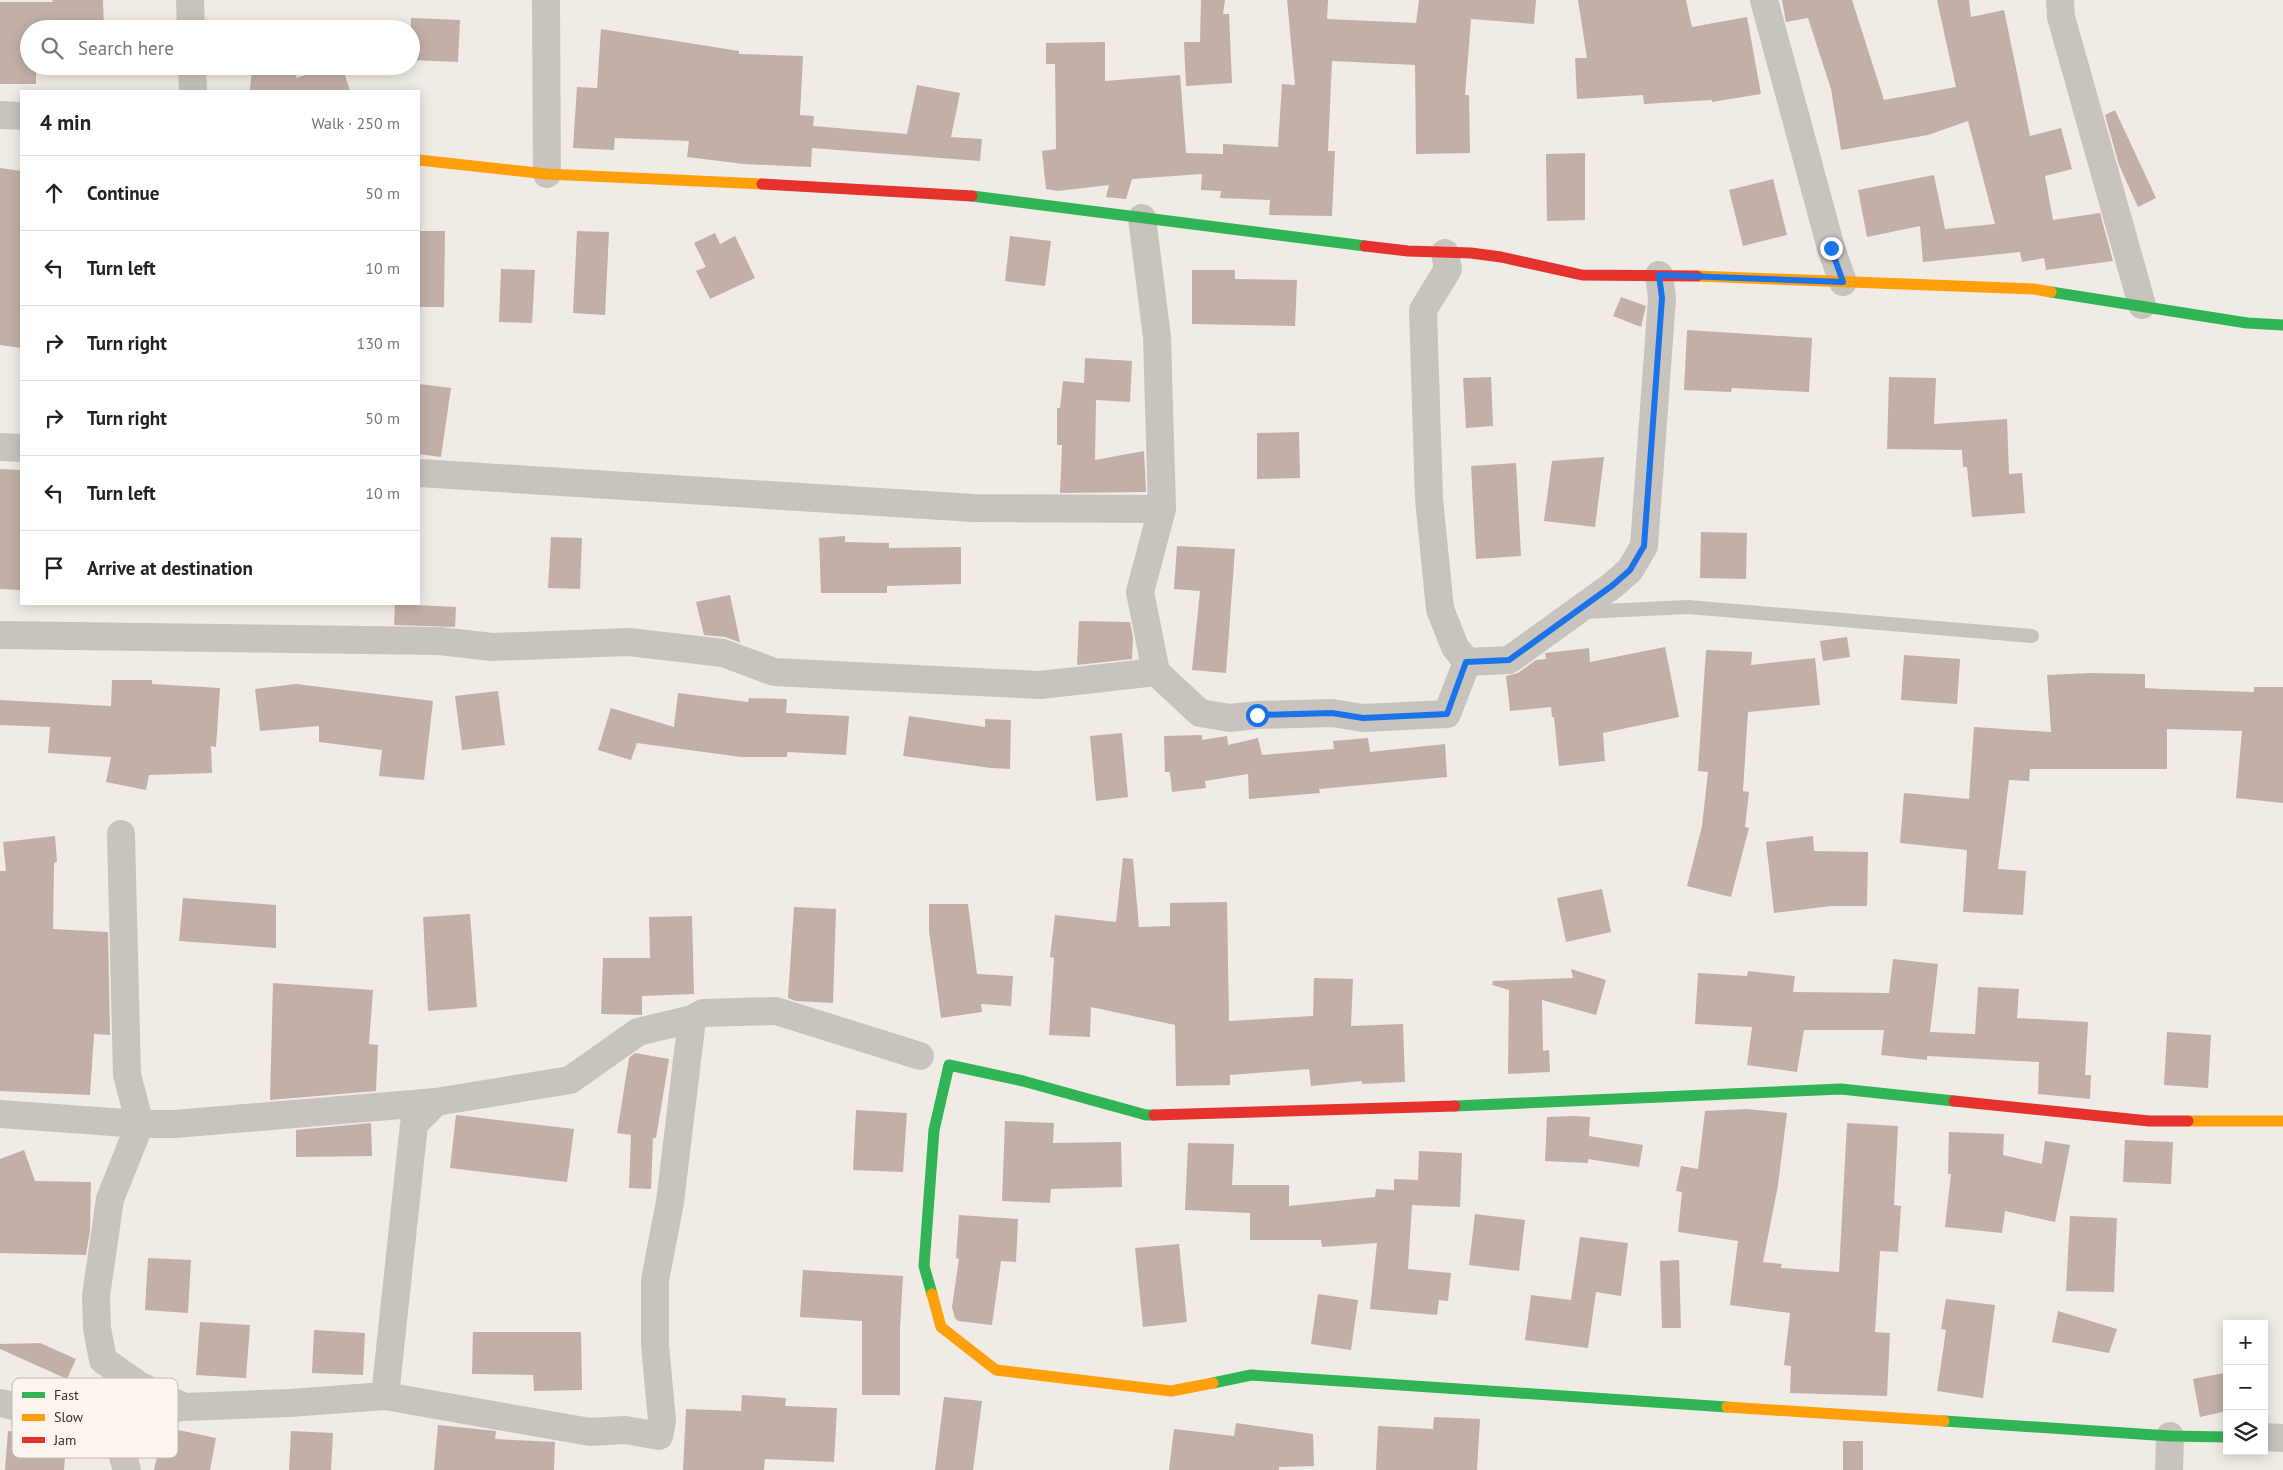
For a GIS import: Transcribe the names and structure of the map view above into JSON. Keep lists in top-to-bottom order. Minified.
{"legend":["Fast","Slow","Jam"],"page":{"search":"Search here","heading":["4 min","Walk · 250 m"],"list":[["Continue","50 m"],["Turn left","10 m"],["Turn right","130 m"],["Turn right","50 m"],["Turn left","10 m"],"Arrive at destination"],"map_buttons":["+","−"]}}
